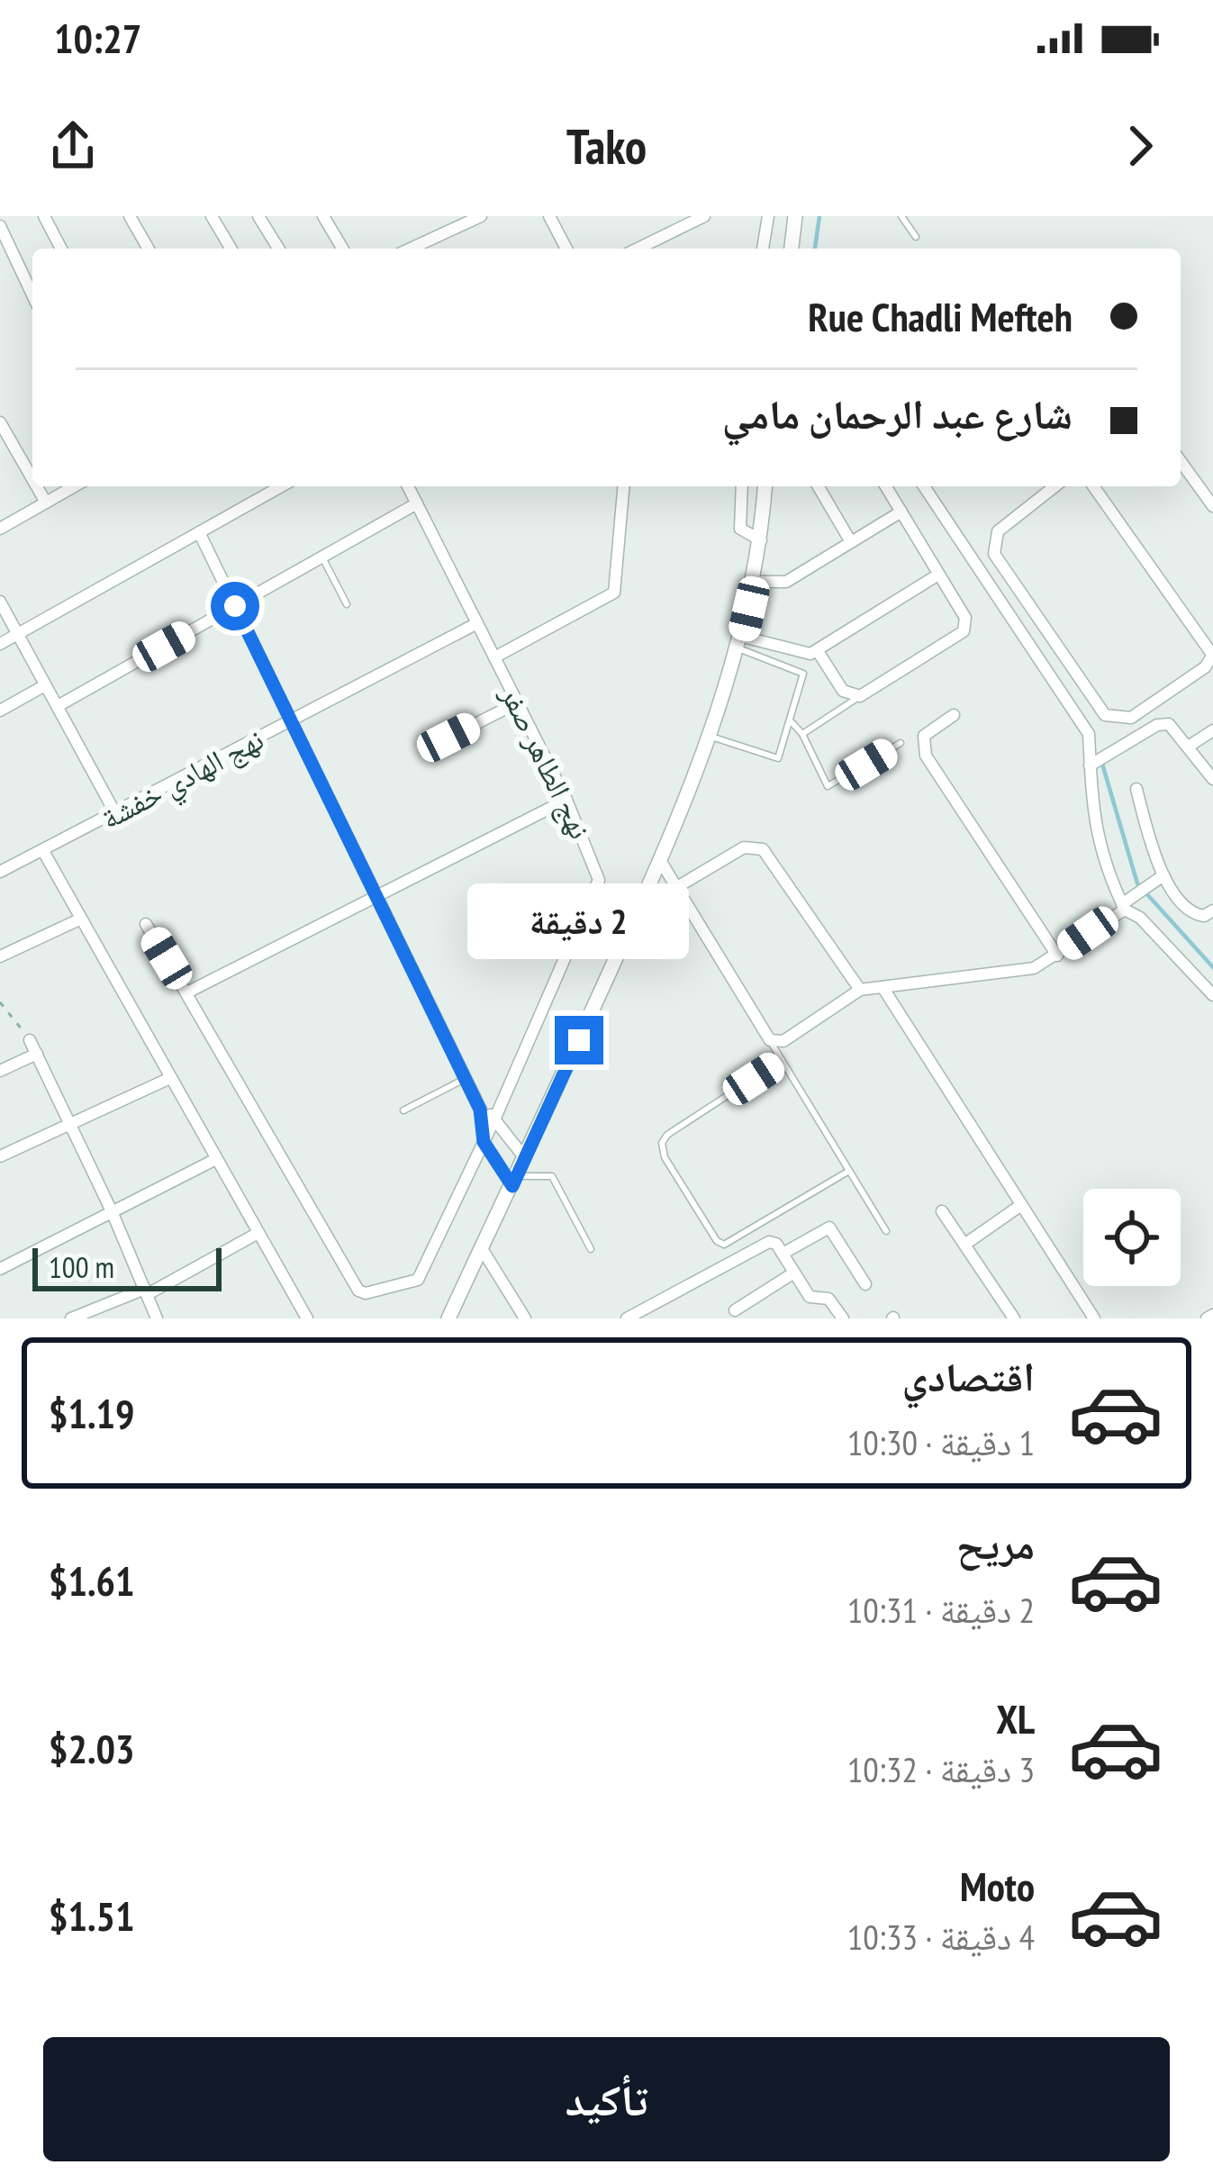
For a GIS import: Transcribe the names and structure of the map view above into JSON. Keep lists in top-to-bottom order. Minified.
{"streets":{"street":["نهج الطاهر صفر","نهج الهادي خفشة"]},"crossings":[["نهج الطاهر صفر","نهج الهادي خفشة"]],"scale_bar":"100 m","page":{"status":"10:27","header":"Tako","banner":["Rue Chadli Mefteh","شارع عبد الرحمان مامي"],"bubble":"2 دقيقة","scale":"100 m","list":[{"name":"اقتصادي","note":"1 دقيقة · 10:30","value":"$1.19"},{"name":"مريح","note":"2 دقيقة · 10:31","value":"$1.61"},{"name":"XL","note":"3 دقيقة · 10:32","value":"$2.03"},{"name":"Moto","note":"4 دقيقة · 10:33","value":"$1.51"}],"buttons":"تأكيد"}}
